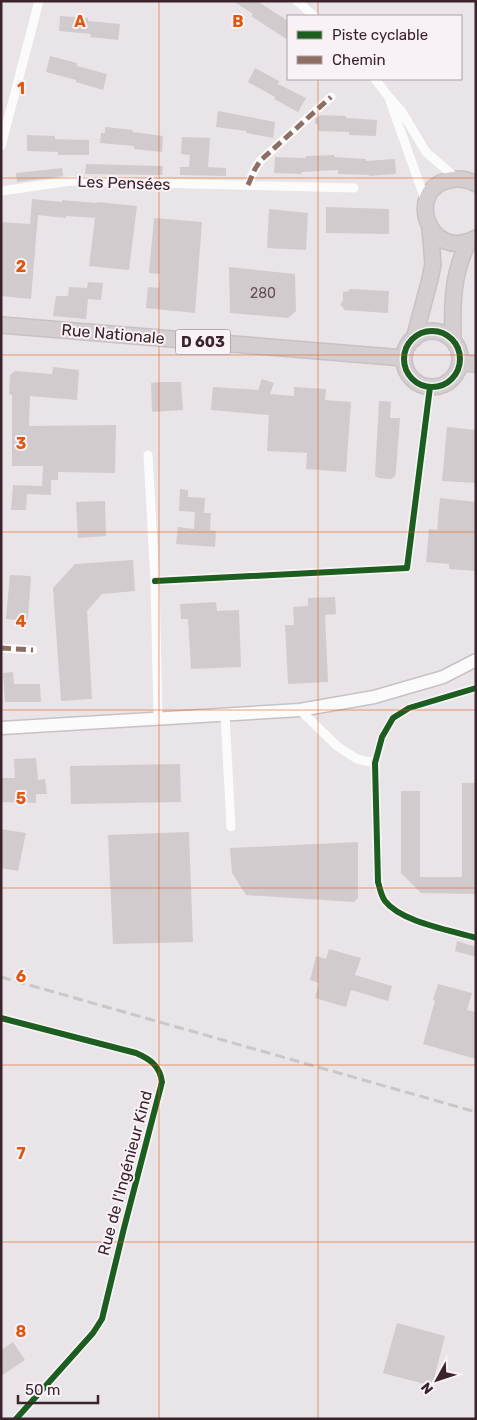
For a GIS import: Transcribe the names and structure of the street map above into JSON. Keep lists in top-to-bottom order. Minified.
{"streets":{"main road":["Rue Nationale","D 603"],"street":["Les Pensées","Rue de l'Ingénieur Kind"]},"house_numbers":["280"],"legend":["Piste cyclable","Chemin"],"scale_bar":"50 m","north":"bottom left","grid":{"columns":["A","B"],"rows":["1","2","3","4","5","6","7","8"]}}
